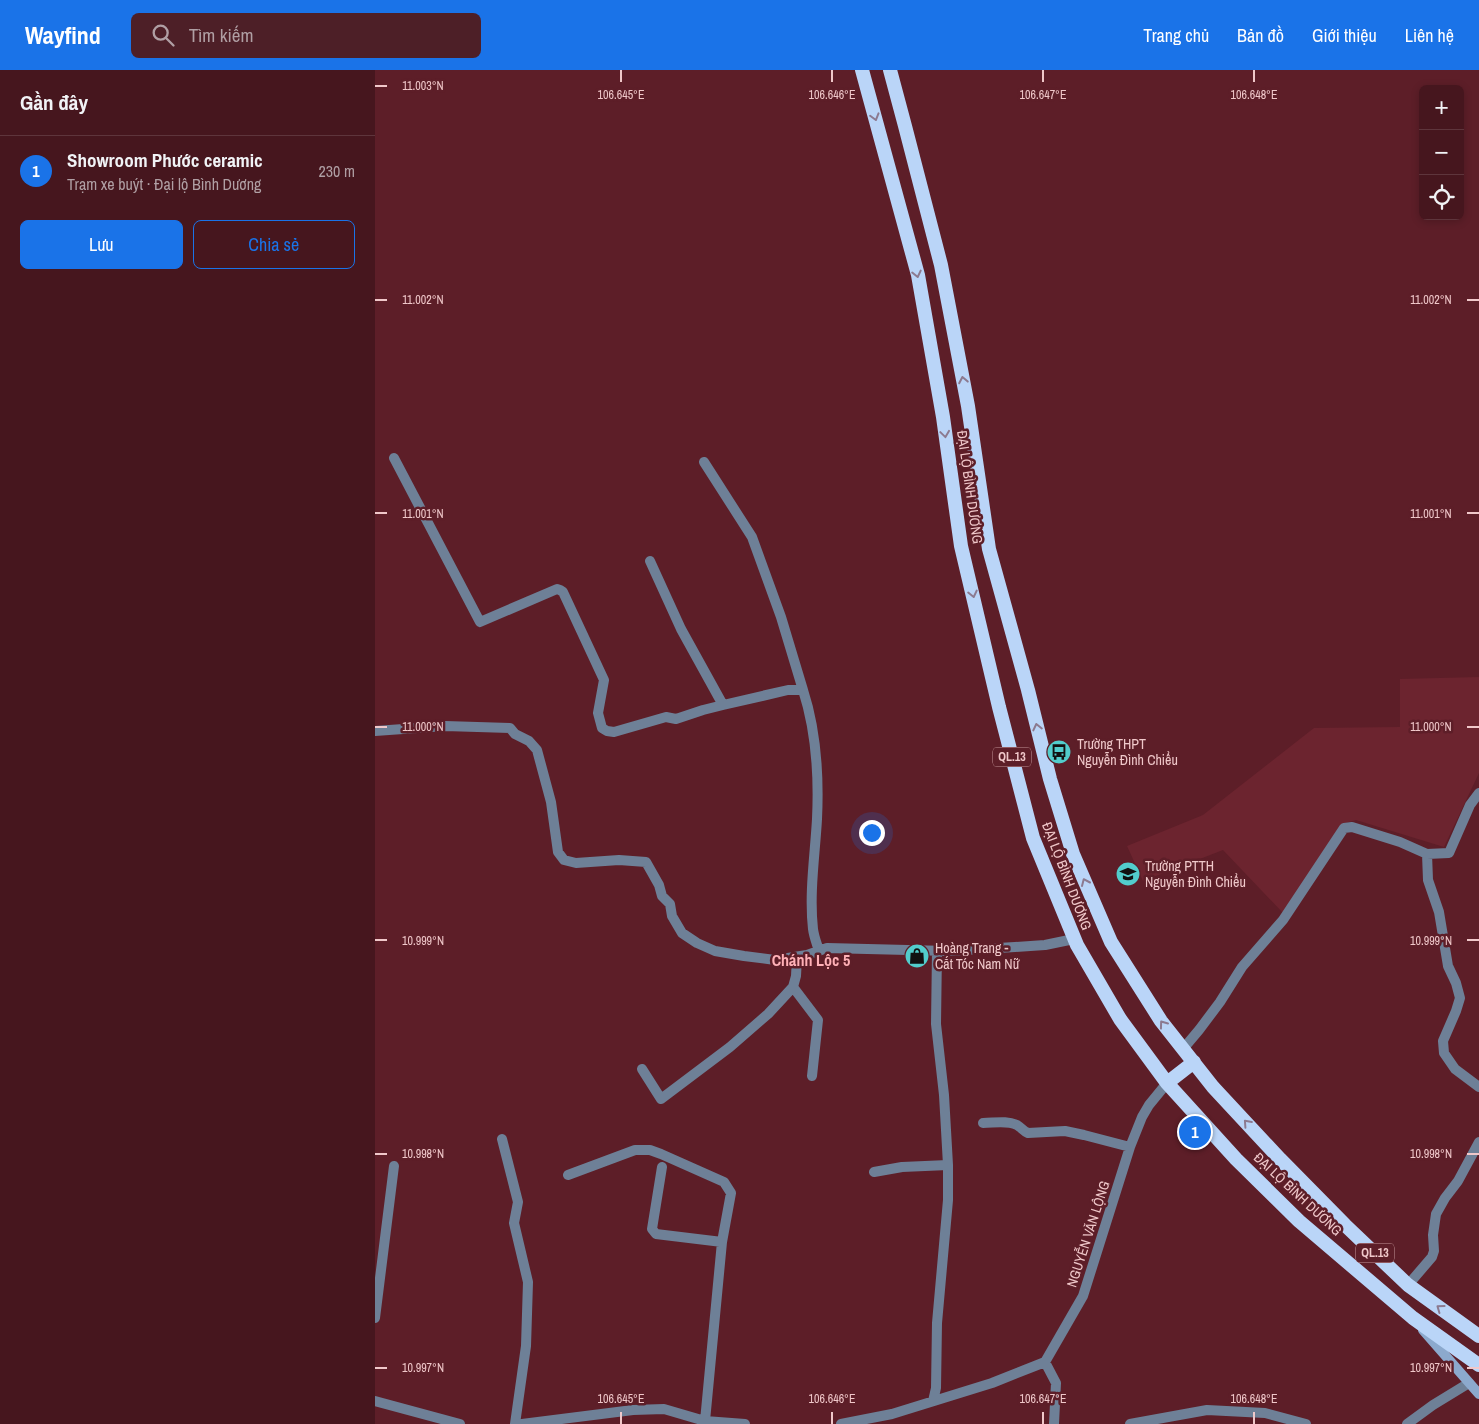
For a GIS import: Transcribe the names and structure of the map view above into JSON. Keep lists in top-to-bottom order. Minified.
{"streets":{"highway":["ĐẠI LỘ BÌNH DƯƠNG","QL.13"],"street":["NGUYỄN VĂN LỘNG"]},"crossings":[["ĐẠI LỘ BÌNH DƯƠNG","NGUYỄN VĂN LỘNG"]],"districts":["Chánh Lộc 5"],"places":{"bus stop":["Trường THPT Nguyễn Đình Chiểu"],"school or university":["Trường PTTH Nguyễn Đình Chiểu"],"shop":["Hoàng Trang - Cắt Tóc Nam Nữ"]},"page":{"header":"Wayfind","search":"Tìm kiếm","nav":["Trang chủ","Bản đồ","Giới thiệu","Liên hệ"],"heading":"Gần đây","map_buttons":["+","−"],"list":[{"mark":"1","name":"Showroom Phước ceramic","note":"Trạm xe buýt · Đại lộ Bình Dương","value":"230 m"}],"buttons":["Lưu","Chia sẻ"],"pins":"1"},"coordinates":["11.003°N","106.645°E","106.646°E","106.647°E","106.648°E","11.002°N","11.001°N","11.000°N","10.999°N","10.998°N","10.997°N"]}
